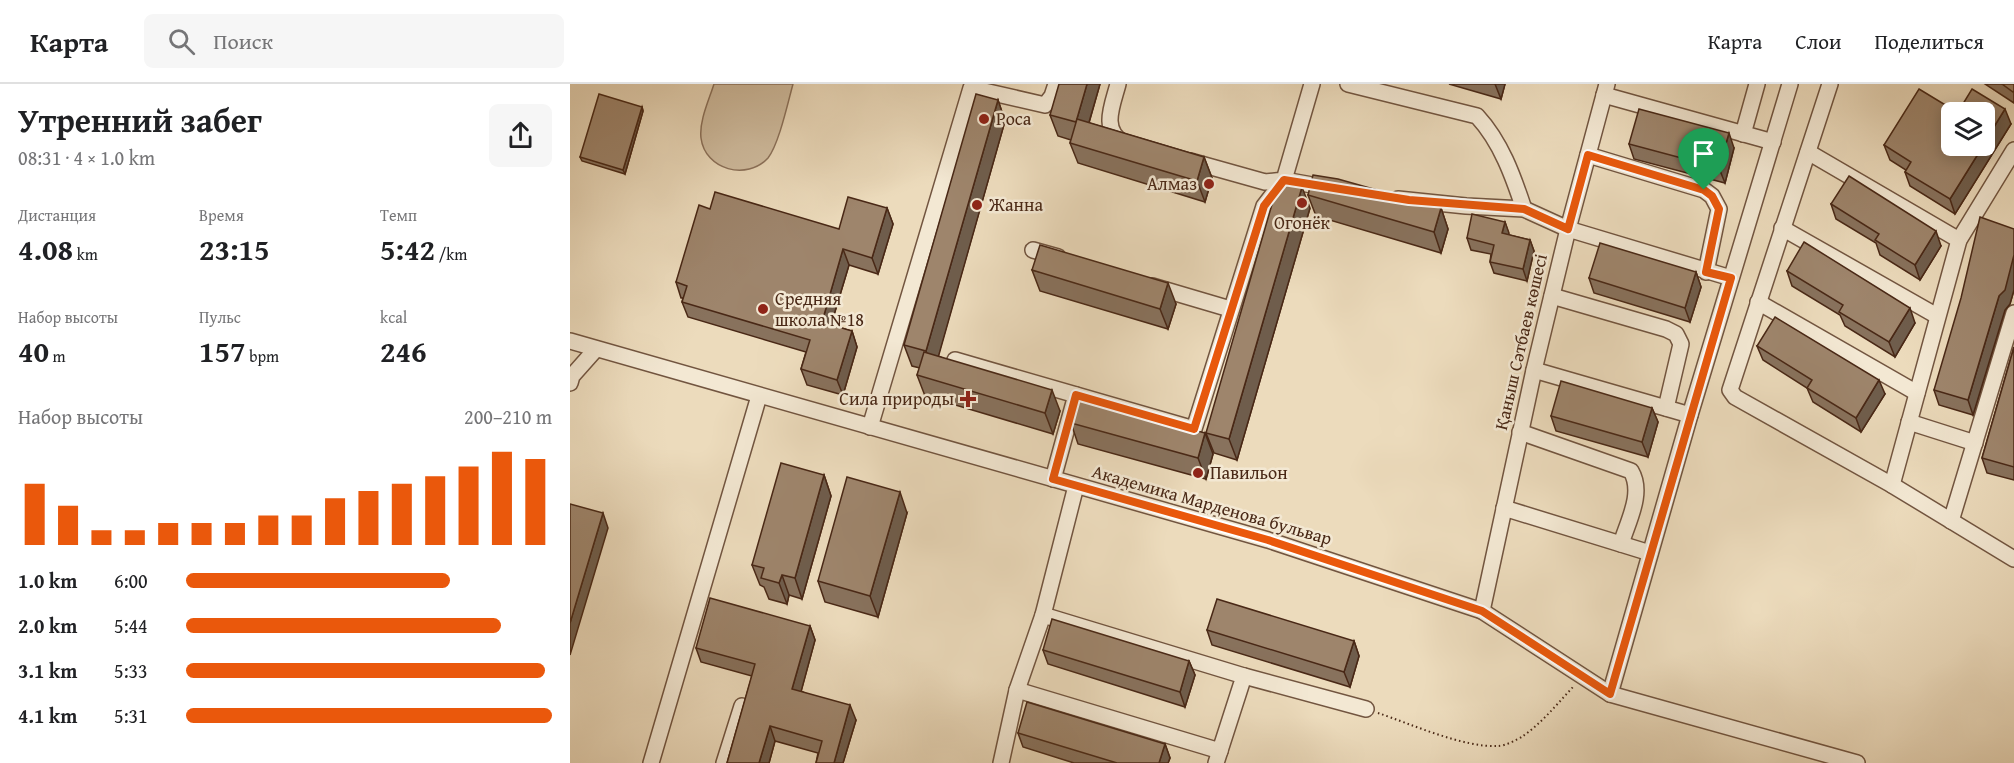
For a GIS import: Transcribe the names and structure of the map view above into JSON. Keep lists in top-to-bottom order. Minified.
{"streets":{"street":["Қаныш Сәтбаев көшесі","Академика Марденова бульвар"]},"crossings":[["Қаныш Сәтбаев көшесі","Академика Марденова бульвар"]],"places":{"other":["Роса","Алмаз","Огонёк","Жанна","Средняя школа №18","Павильон"],"health":["Сила природы"]},"page":{"header":"Карта","search":"Поиск","nav":["Карта","Слои","Поделиться"],"heading":["Утренний забег","08:31 · 4 × 1.0 km"],"stats":[["Дистанция","4.08 km"],["Время","23:15"],["Темп","5:42 /km"],["Набор высоты","40 m"],["Пульс","157 bpm"],["kcal","246"]],"chart":["Набор высоты","200–210 m"],"list":[{"name":"1.0 km","note":"6:00"},{"name":"2.0 km","note":"5:44"},{"name":"3.1 km","note":"5:33"},{"name":"4.1 km","note":"5:31"}]}}
